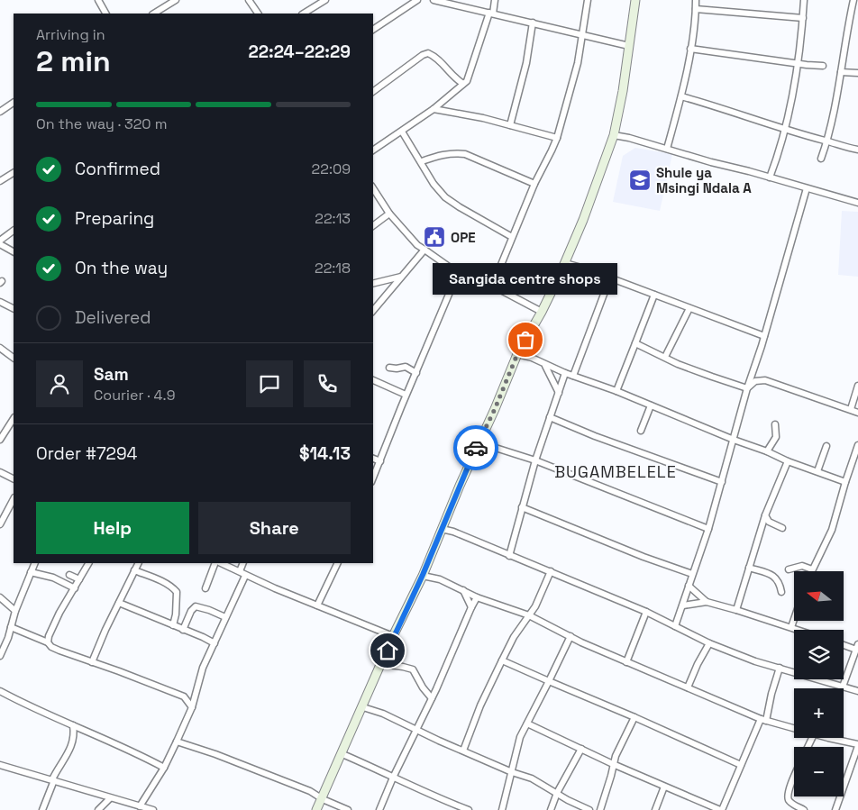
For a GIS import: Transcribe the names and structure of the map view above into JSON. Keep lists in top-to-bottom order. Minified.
{"districts":["BUGAMBELELE"],"places":{"school or university":["Shule ya Msingi Ndala A"],"public building":["OPE"],"other":["Sangida centre shops"]},"north":"left","page":{"heading":["2 min","Arriving in","22:24–22:29"],"panel":["Sam","Courier · 4.9","Order #7294","$14.13"],"bar":"On the way · 320 m","list":[["Confirmed","22:09"],["Preparing","22:13"],["On the way","22:18"],"Delivered"],"bubble":"Sangida centre shops","buttons":["Help","Share"],"map_buttons":["+","−"]}}
